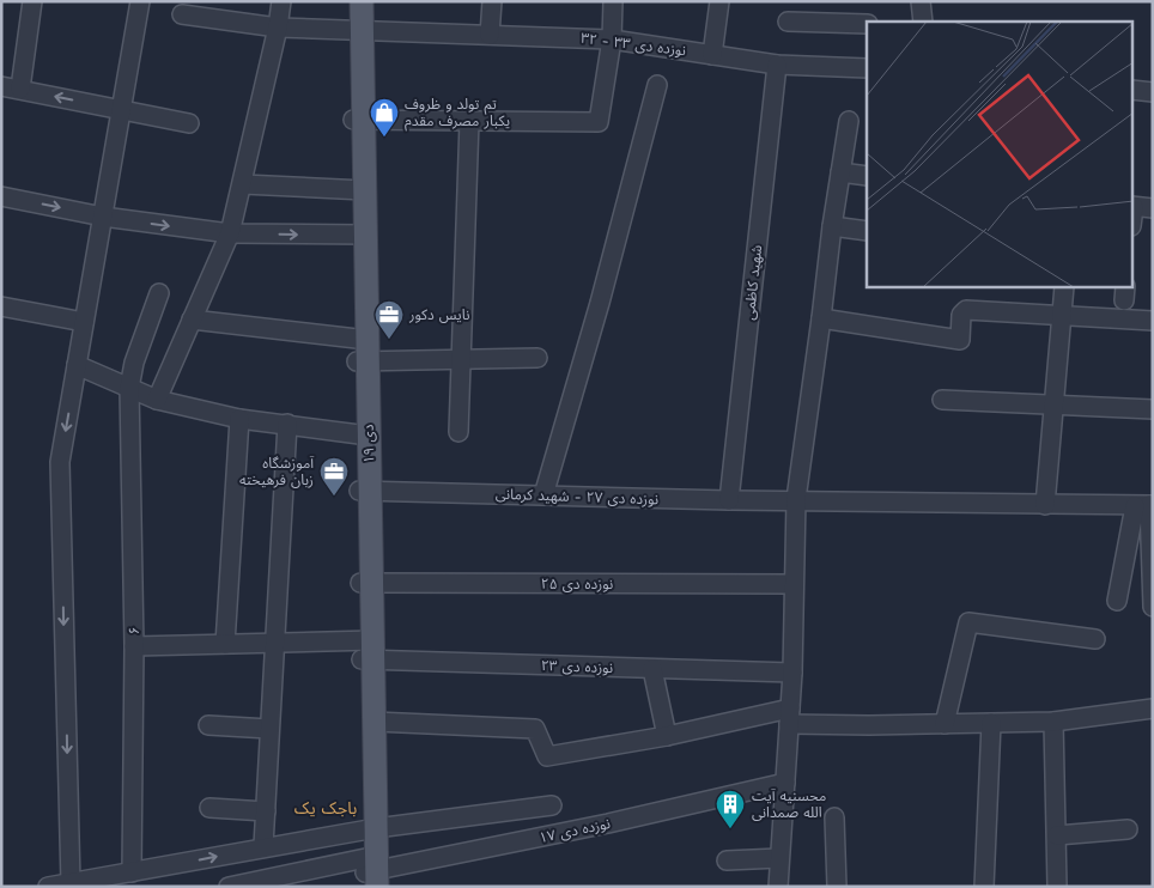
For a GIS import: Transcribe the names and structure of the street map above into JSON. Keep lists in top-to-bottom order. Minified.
{"streets":{"main road":["۱۹ دی"],"street":["۳۲ - نوزده دی ۳۳","شهید کاظمی","نوزده دی ۲۷ - شهید کرمانی","نوزده دی ۲۵","۶","نوزده دی ۲۳","نوزده دی ۱۷"]},"crossings":[["۳۲ - نوزده دی ۳۳","شهید کاظمی"],["۳۲ - نوزده دی ۳۳","۱۹ دی"],["شهید کاظمی","نوزده دی ۲۷ - شهید کرمانی"],["۱۹ دی","نوزده دی ۲۷ - شهید کرمانی"],["۱۹ دی","نوزده دی ۲۵"],["۱۹ دی","نوزده دی ۲۳"],["۱۹ دی","نوزده دی ۱۷"],["۶","نوزده دی ۲۳"]],"districts":["باجک یک"],"places":{"shop":["تم تولد و ظروف یکبار مصرف مقدم"],"office":["نایس دکور","آموزشگاه زبان فرهیخته"],"building":["محسنیه آیت الله صمدانی"]}}
